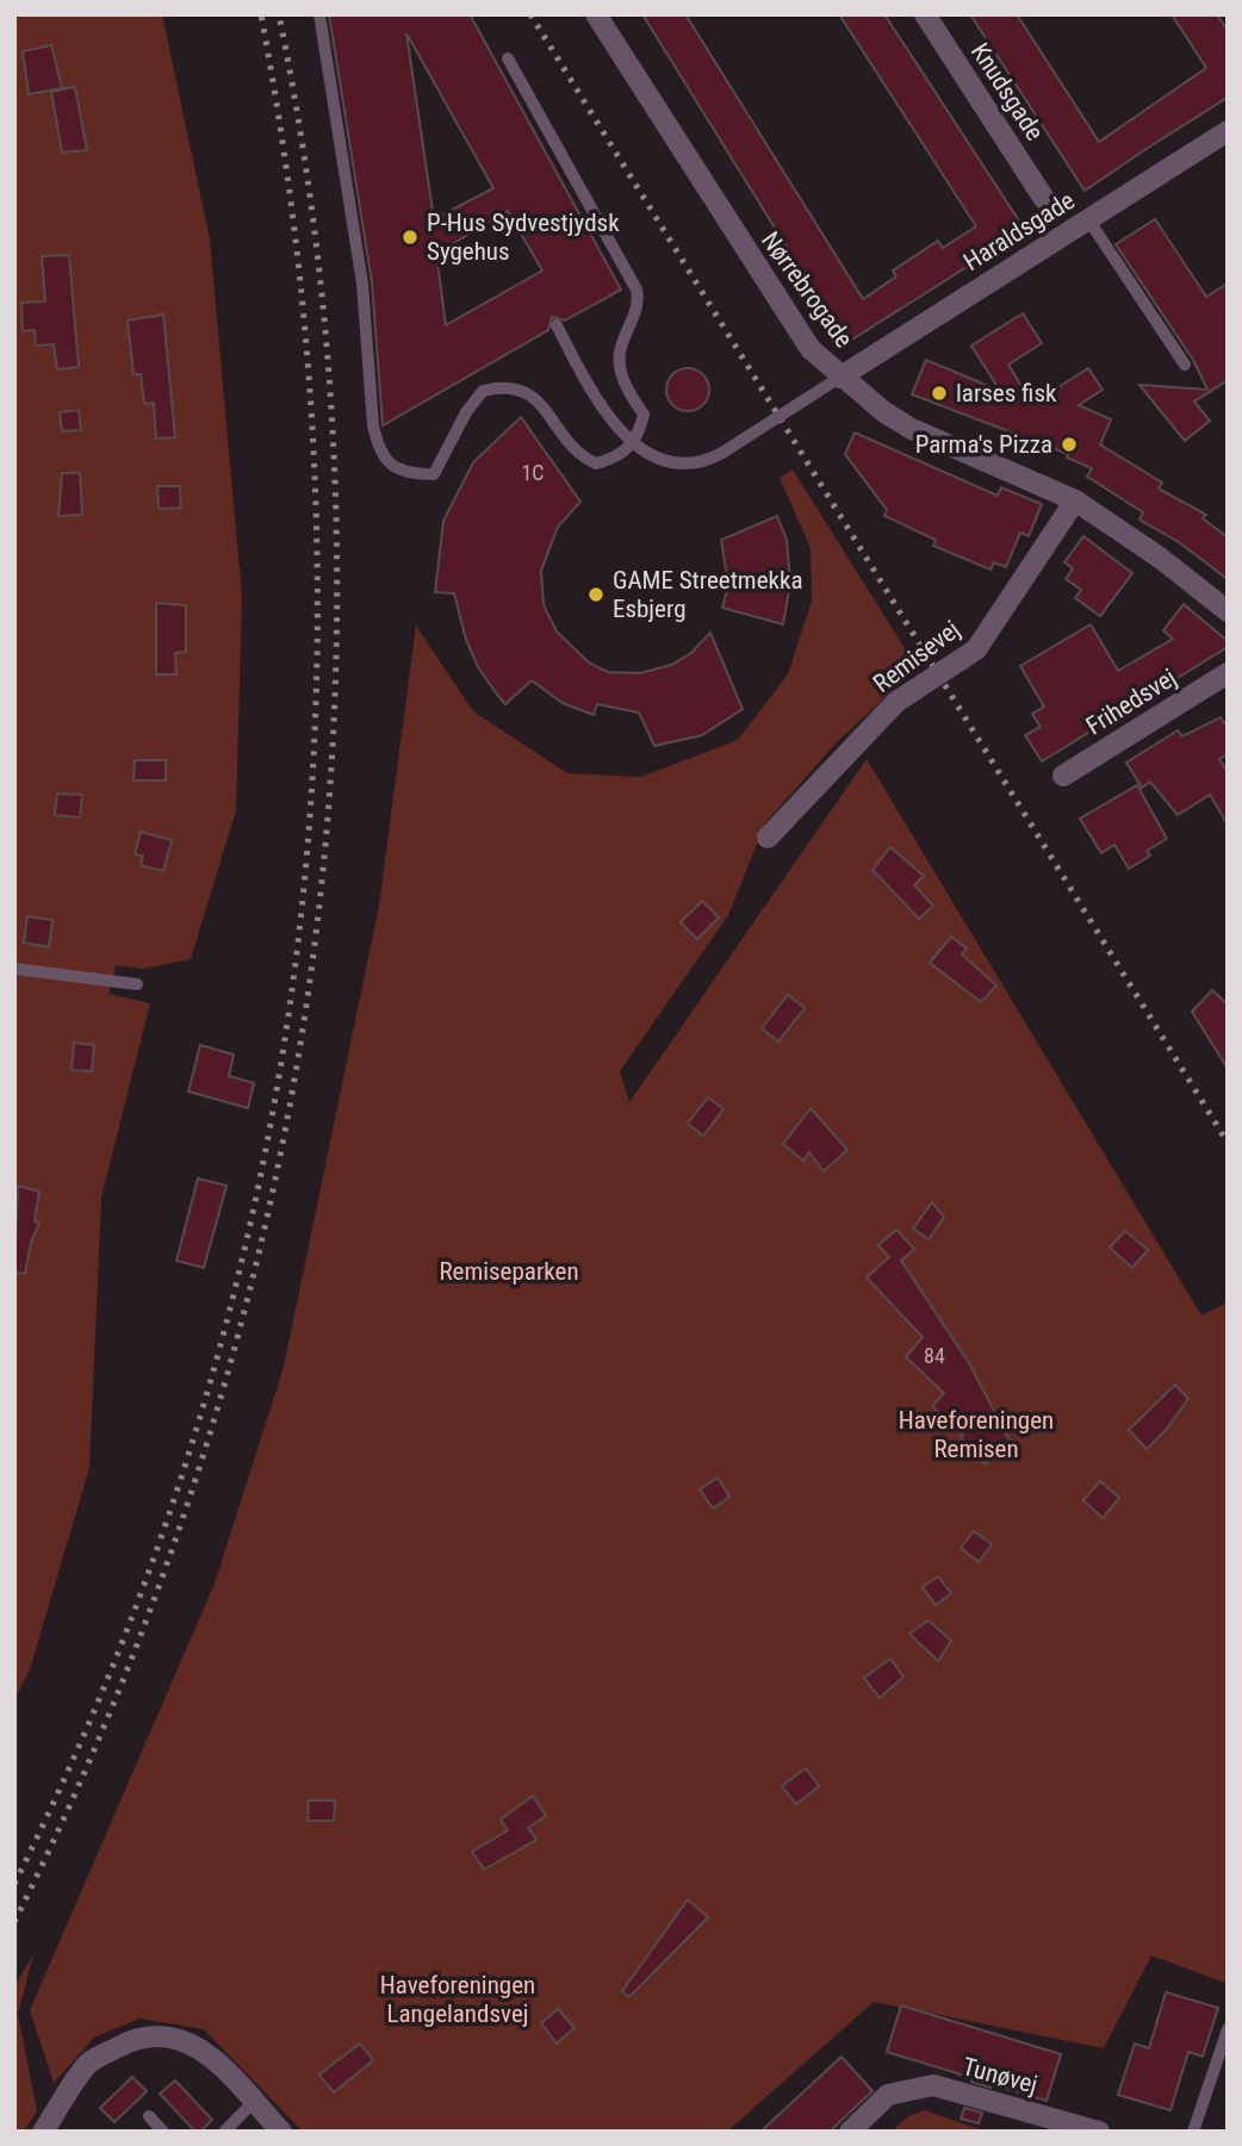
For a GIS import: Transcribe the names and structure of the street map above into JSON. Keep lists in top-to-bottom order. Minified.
{"streets":{"street":["Knudsgade","Haraldsgade","Nørrebrogade","Remisevej","Frihedsvej","Tunøvej"]},"crossings":[["Haraldsgade","Nørrebrogade"],["Nørrebrogade","Remisevej"]],"parks":["Remiseparken","Haveforeningen Remisen","Haveforeningen Langelandsvej"],"places":["P-Hus Sydvestjydsk Sygehus","larses fisk","Parma's Pizza","GAME Streetmekka Esbjerg"],"house_numbers":["1C","84"]}
